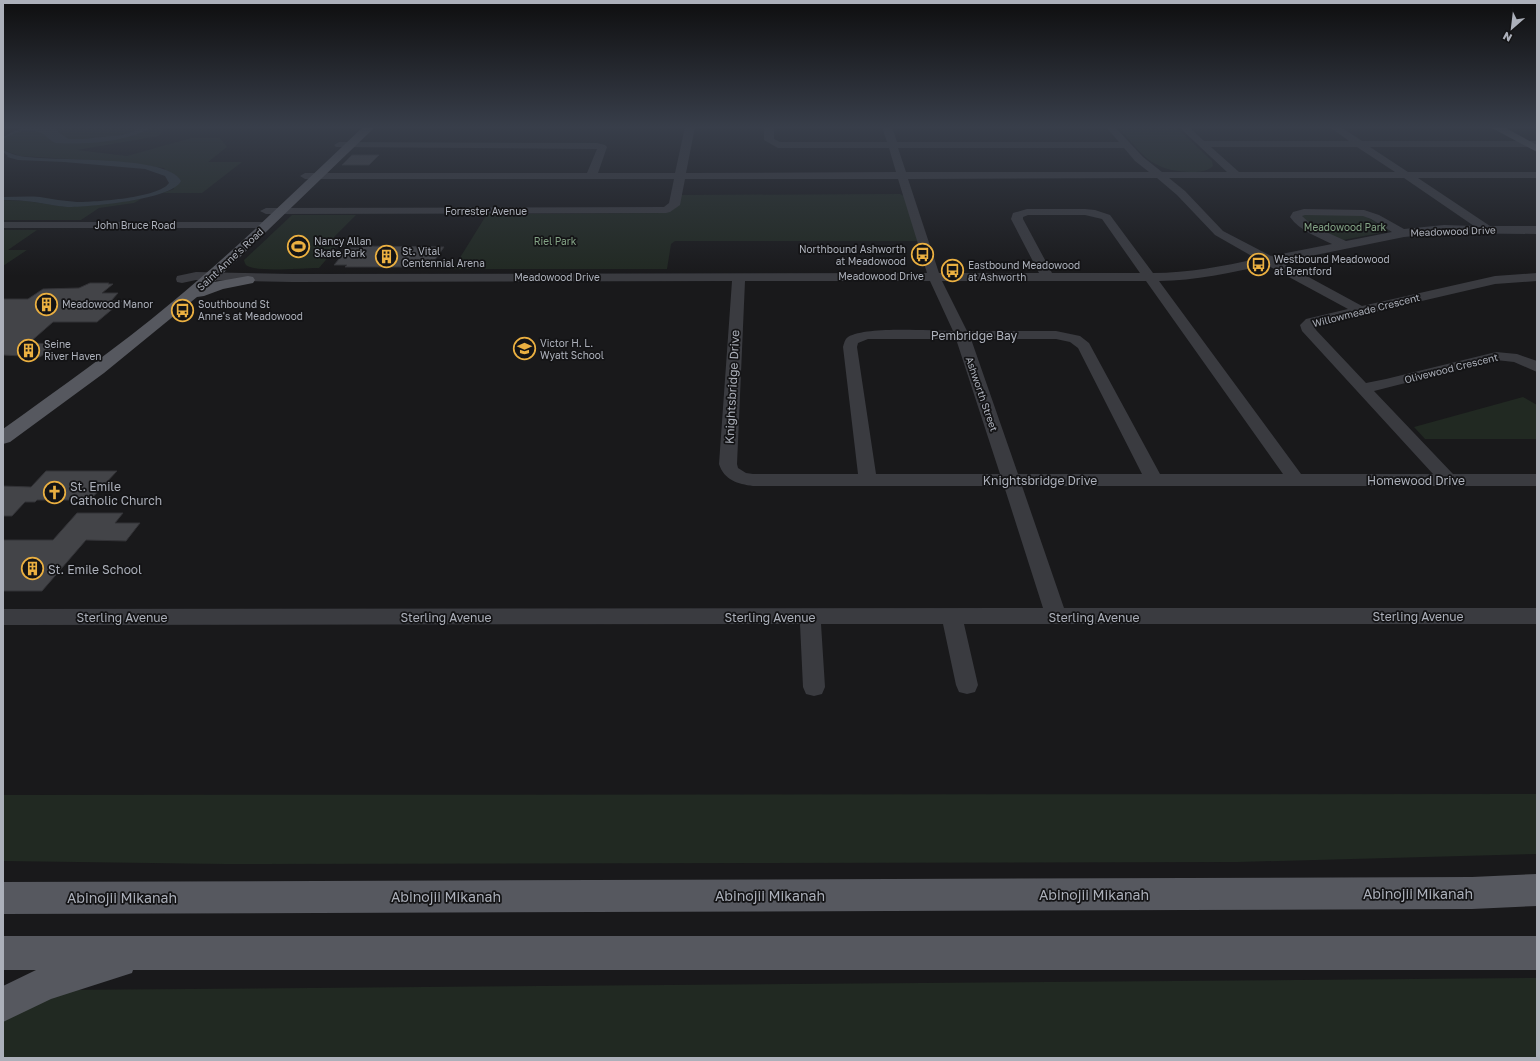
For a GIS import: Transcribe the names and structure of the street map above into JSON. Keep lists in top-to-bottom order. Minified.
{"streets":{"main road":["Saint Anne's Road","Abinojii Mikanah"],"street":["Forrester Avenue","John Bruce Road","Meadowood Drive","Willowmeade Crescent","Pembridge Bay","Olivewood Crescent","Knightsbridge Drive","Ashworth Street","Homewood Drive","Sterling Avenue"]},"crossings":[["Forrester Avenue","Saint Anne's Road"],["John Bruce Road","Saint Anne's Road"],["Meadowood Drive","Saint Anne's Road"],["Meadowood Drive","Knightsbridge Drive"],["Meadowood Drive","Ashworth Street"],["Willowmeade Crescent","Olivewood Crescent"],["Willowmeade Crescent","Homewood Drive"],["Pembridge Bay","Knightsbridge Drive"],["Pembridge Bay","Ashworth Street"],["Knightsbridge Drive","Ashworth Street"],["Knightsbridge Drive","Homewood Drive"],["Ashworth Street","Sterling Avenue"]],"parks":["Meadowood Park","Riel Park"],"places":{"sports":["Nancy Allan Skate Park"],"bus stop":["Northbound Ashworth at Meadowood","Westbound Meadowood at Brentford","Eastbound Meadowood at Ashworth","Southbound St Anne's at Meadowood"],"building":["St. Vital Centennial Arena","Meadowood Manor","Seine River Haven","St. Emile School"],"school or university":["Victor H. L. Wyatt School"],"church":["St. Emile Catholic Church"]},"north":"bottom left"}
